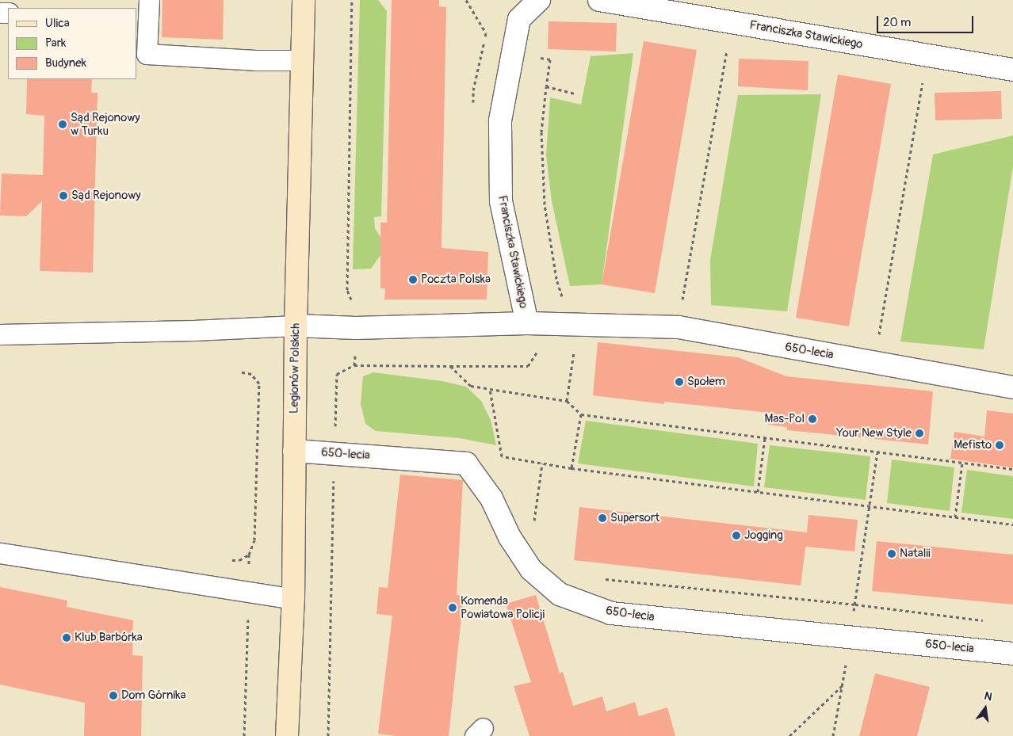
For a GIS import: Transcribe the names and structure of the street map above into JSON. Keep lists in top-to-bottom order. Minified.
{"streets":{"street":["Franciszka Stawickiego","650-lecia","Legionów Polskich"]},"crossings":[["Franciszka Stawickiego","650-lecia"],["650-lecia","Legionów Polskich"]],"places":["Sąd Rejonowy w Turku","Sąd Rejonowy","Poczta Polska","Społem","Mas-Pol","Your New Style","Mefisto","Supersort","Jogging","Natalii","Komenda Powiatowa Policji","Klub Barbórka","Dom Górnika"],"legend":["Ulica","Park","Budynek"],"scale_bar":"20 m","north":"top"}
